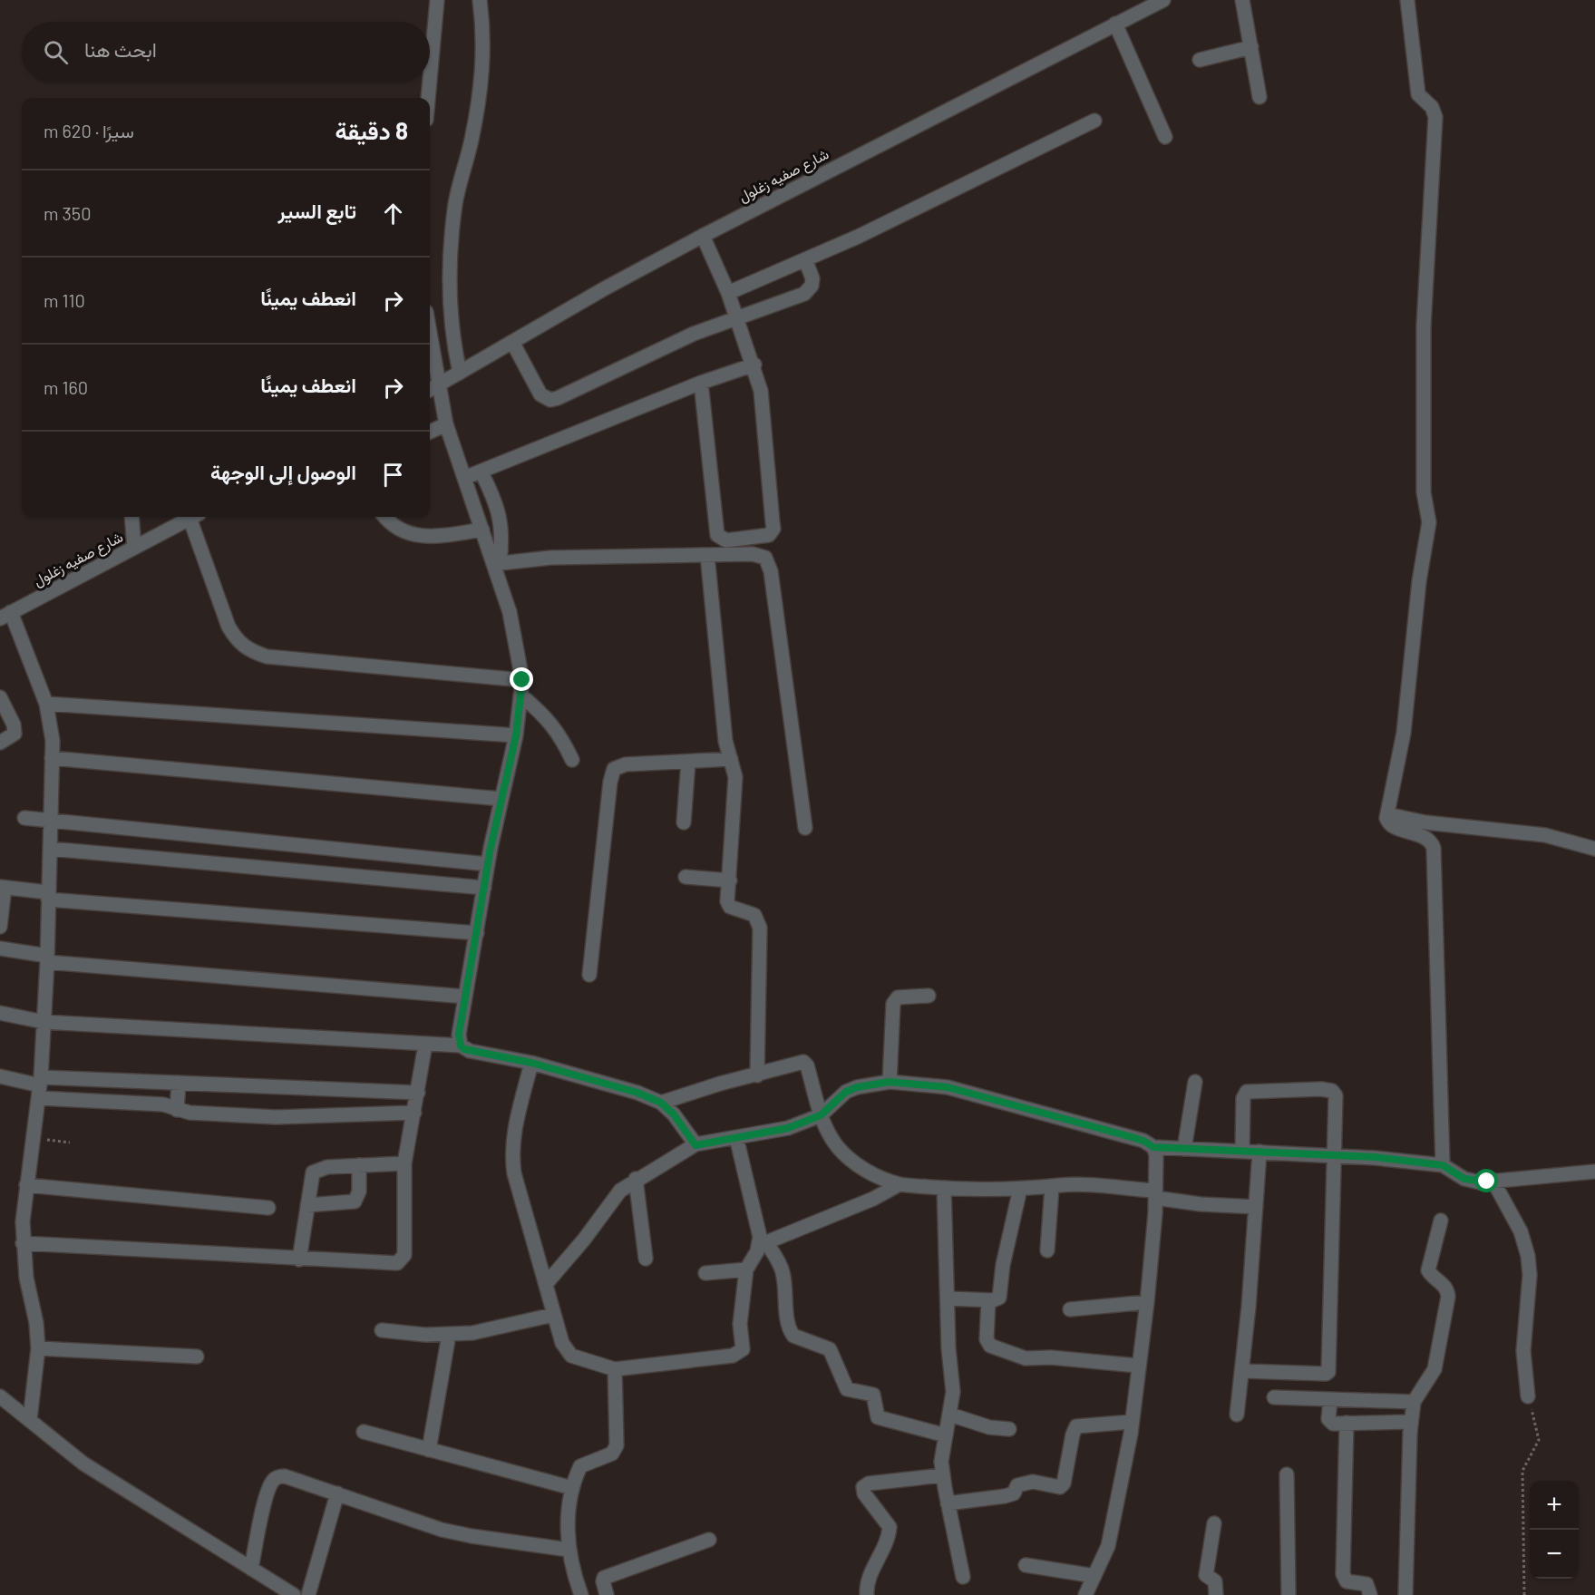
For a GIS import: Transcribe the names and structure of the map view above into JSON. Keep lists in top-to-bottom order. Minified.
{"streets":{"street":["شارع صفيه زغلول"]},"page":{"search":"ابحث هنا","heading":["8 دقيقة","سيرًا · 620 m"],"list":[["تابع السير","350 m"],["انعطف يمينًا","110 m"],["انعطف يمينًا","160 m"],"الوصول إلى الوجهة"],"map_buttons":["+","−"]}}
